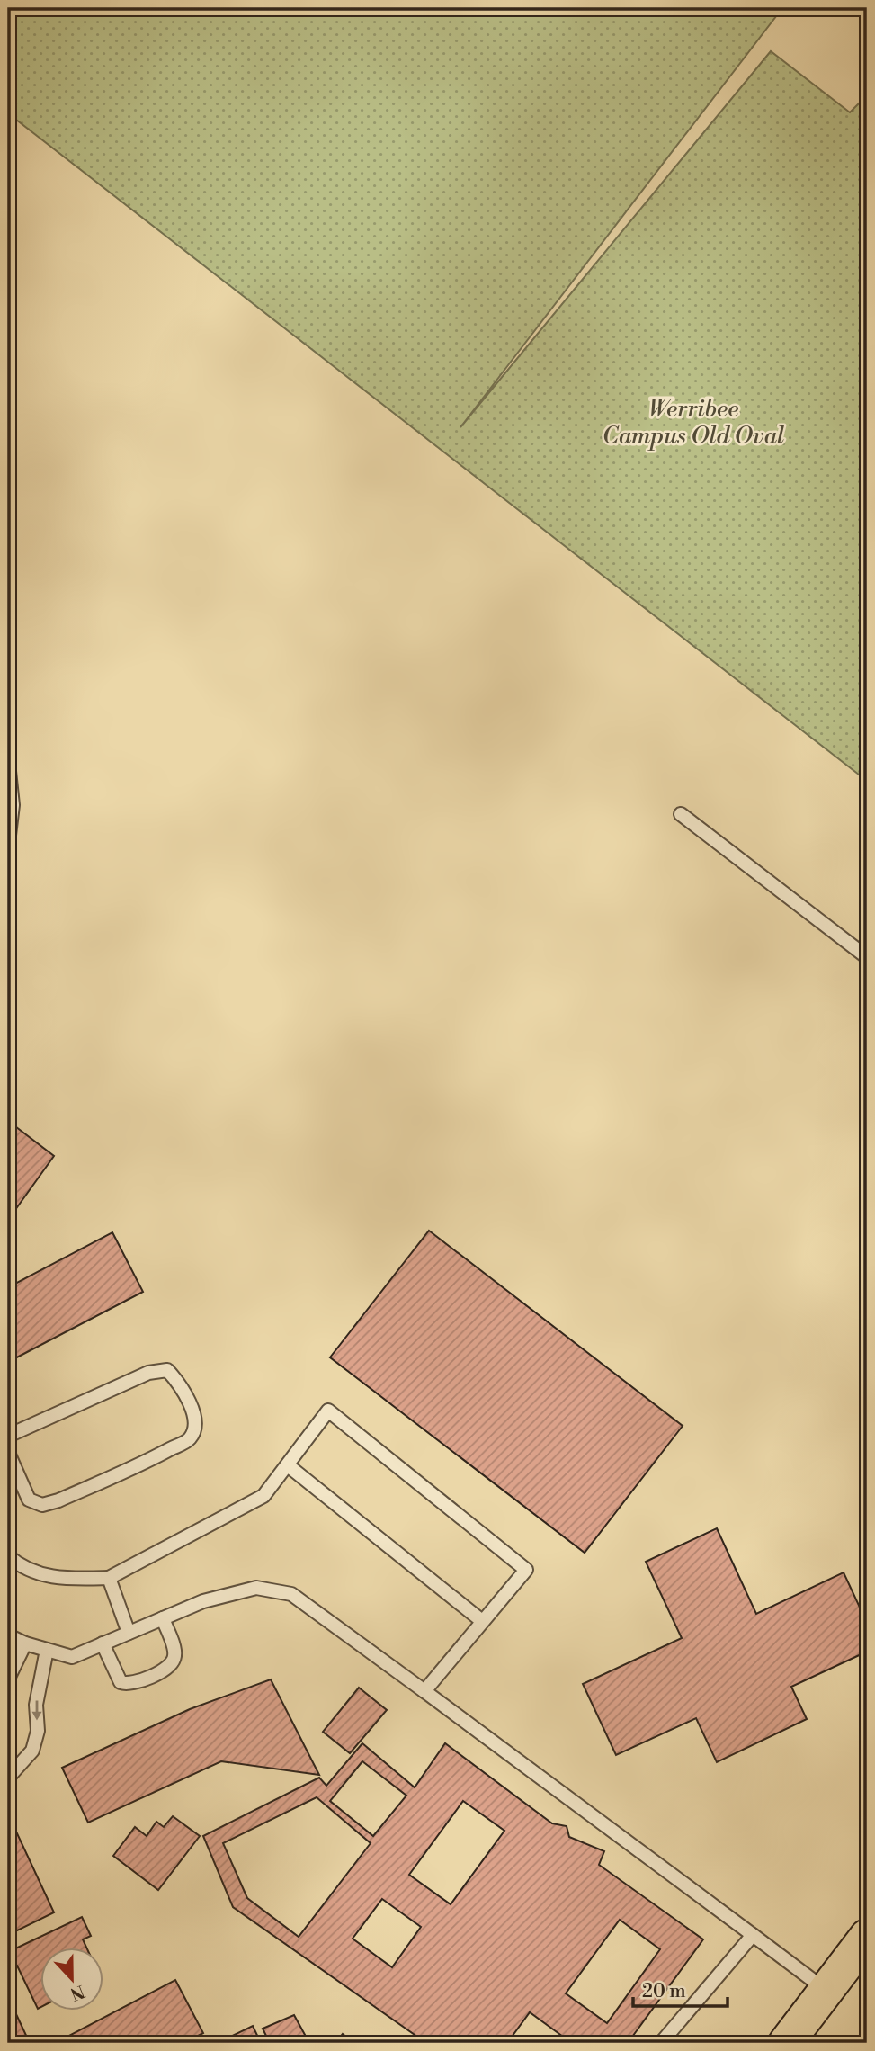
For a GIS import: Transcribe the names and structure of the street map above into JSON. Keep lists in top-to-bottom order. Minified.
{"parks":["Werribee Campus Old Oval"],"scale_bar":"20 m","north":"bottom"}
